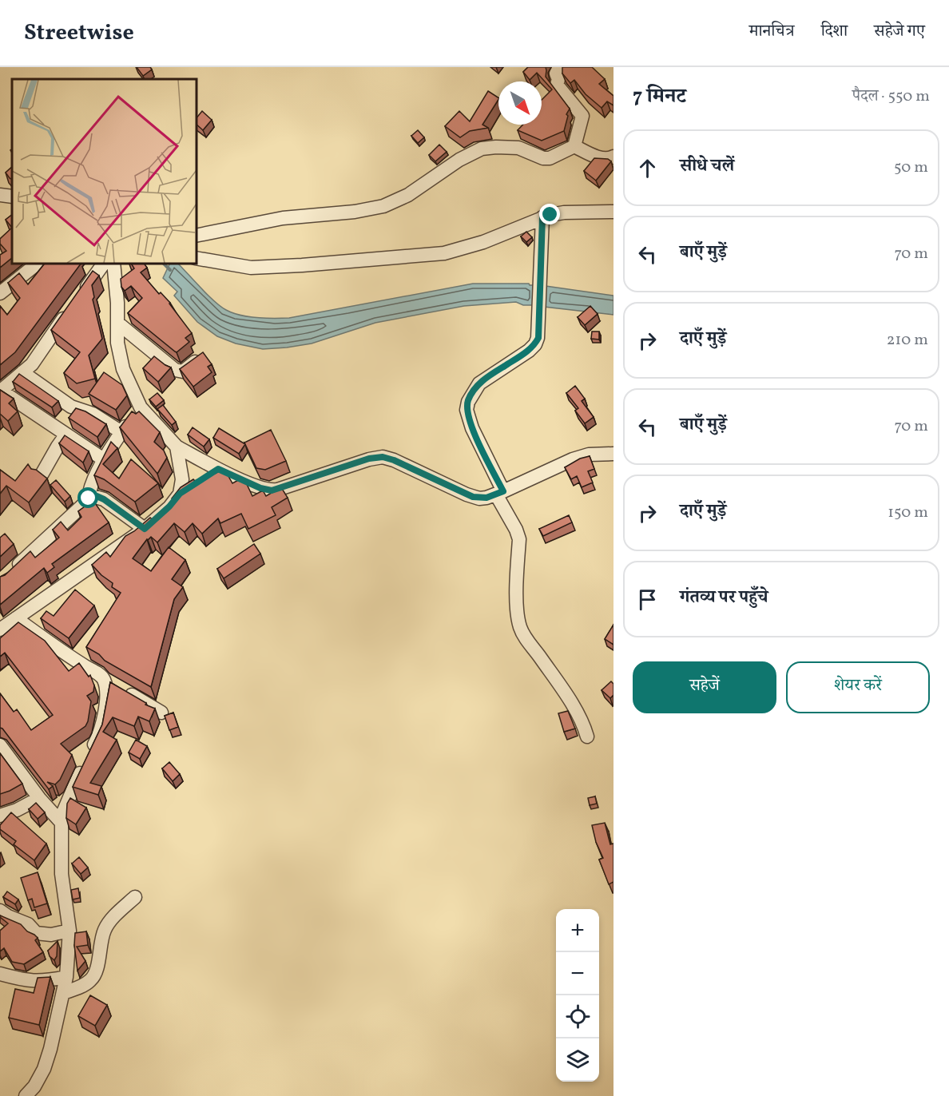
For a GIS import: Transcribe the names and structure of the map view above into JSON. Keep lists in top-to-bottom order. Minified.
{"north":"bottom right","page":{"header":"Streetwise","nav":["मानचित्र","दिशा","सहेजे गए"],"heading":["7 मिनट","पैदल · 550 m"],"list":[["सीधे चलें","50 m"],["बाएँ मुड़ें","70 m"],["दाएँ मुड़ें","210 m"],["बाएँ मुड़ें","70 m"],["दाएँ मुड़ें","150 m"],"गंतव्य पर पहुँचे"],"buttons":["सहेजें","शेयर करें"],"map_buttons":["+","−"]}}
